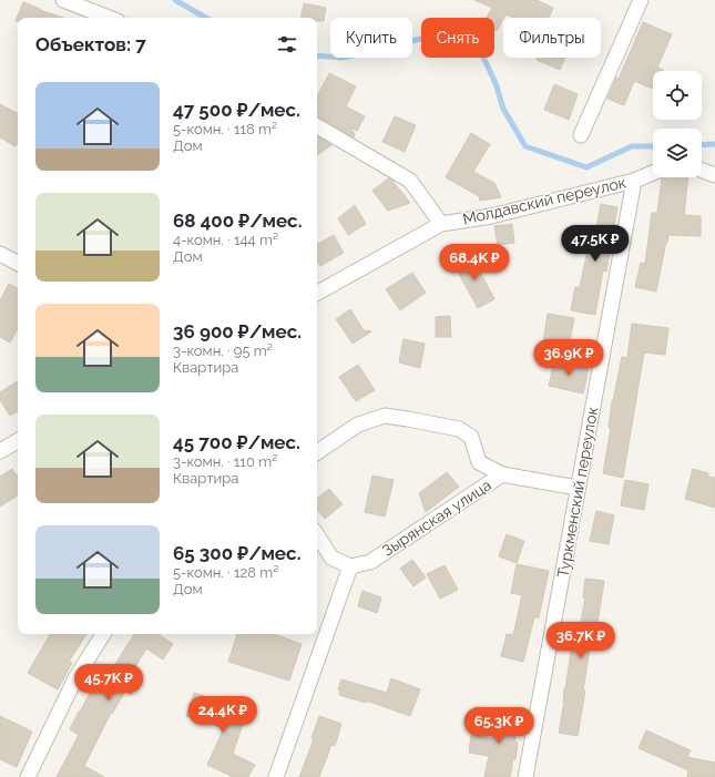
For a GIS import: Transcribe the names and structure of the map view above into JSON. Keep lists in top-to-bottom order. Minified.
{"streets":{"street":["Молдавский переулок","Туркменский переулок","Зырянская улица"]},"crossings":[["Молдавский переулок","Туркменский переулок"],["Туркменский переулок","Зырянская улица"]],"page":{"chip":["Купить","Снять","Фильтры"],"heading":"Объектов: 7","list":[{"name":"47 500 ₽/мес.","note":"5-комн. · 118 m² · Дом"},{"name":"68 400 ₽/мес.","note":"4-комн. · 144 m² · Дом"},{"name":"36 900 ₽/мес.","note":"3-комн. · 95 m² · Квартира"},{"name":"45 700 ₽/мес.","note":"3-комн. · 110 m² · Квартира"},{"name":"65 300 ₽/мес.","note":"5-комн. · 128 m² · Дом"}],"price":["47.5K ₽","68.4K ₽","36.9K ₽","36.7K ₽","45.7K ₽","24.4K ₽","65.3K ₽"]}}
